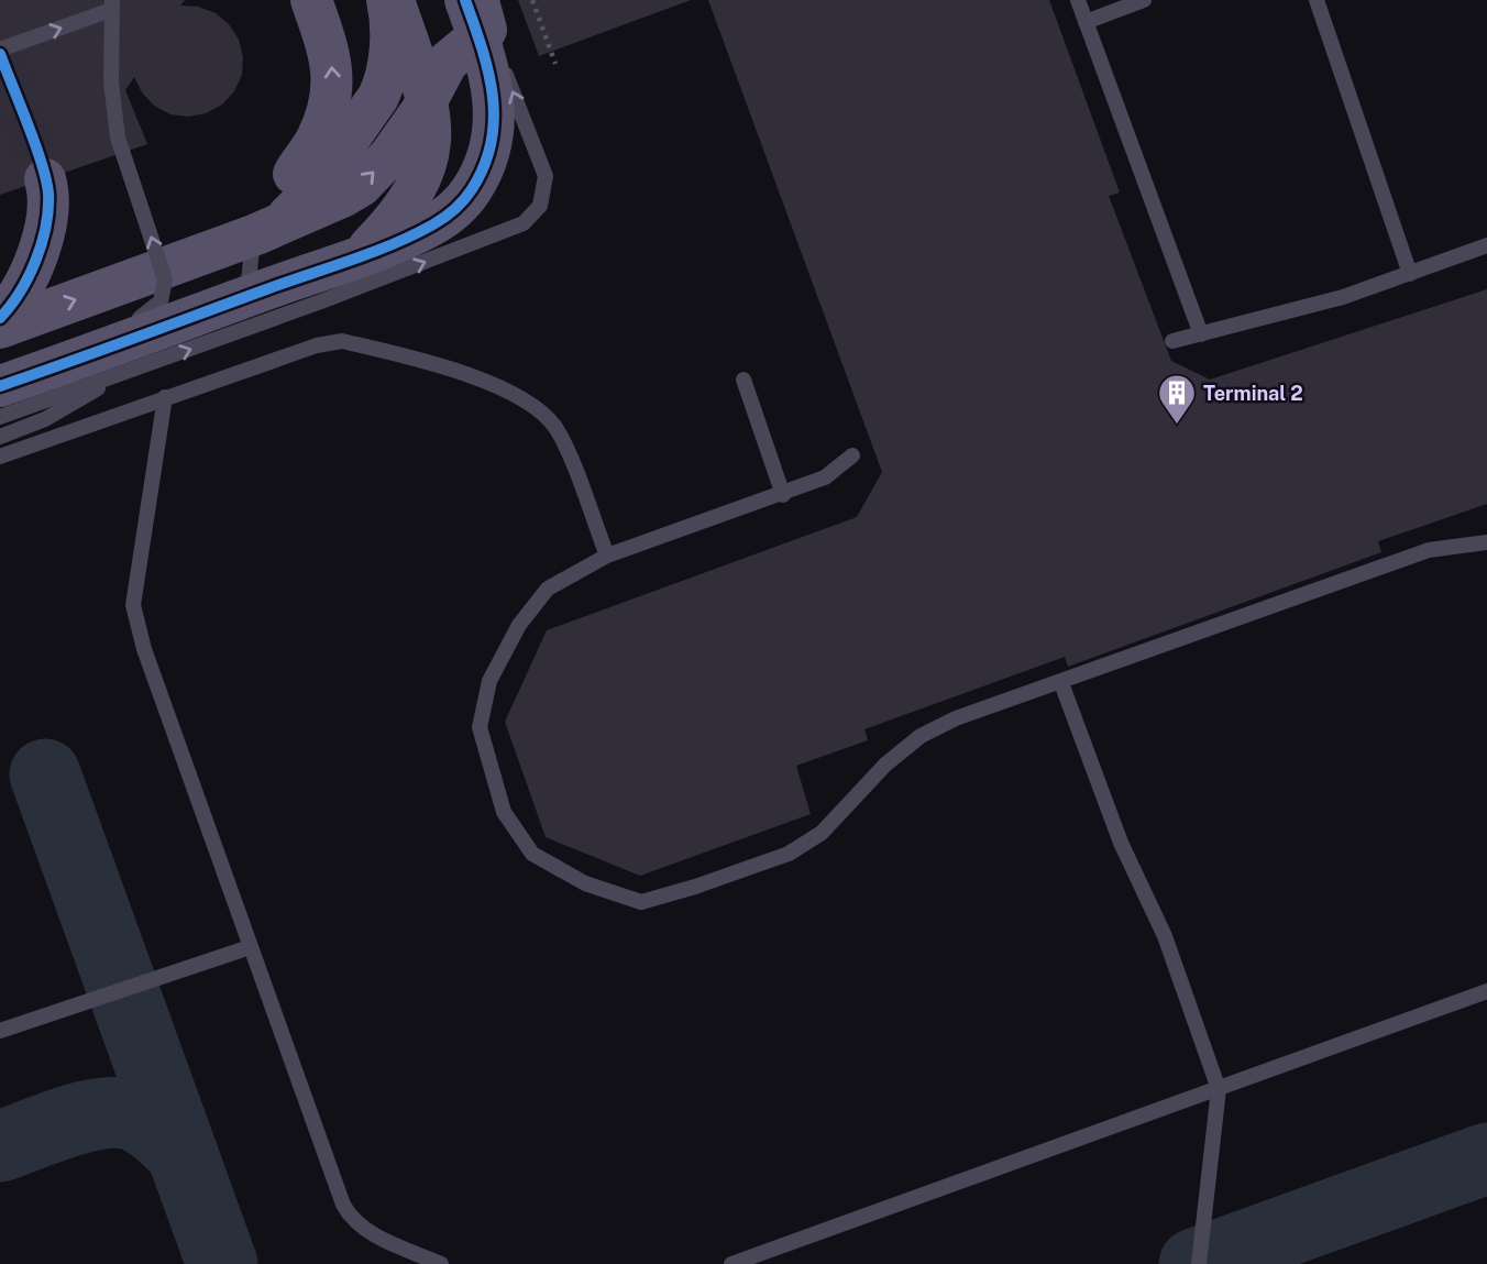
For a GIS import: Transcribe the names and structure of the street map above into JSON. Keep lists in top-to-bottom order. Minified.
{"places":{"building":["Terminal 2"]}}
